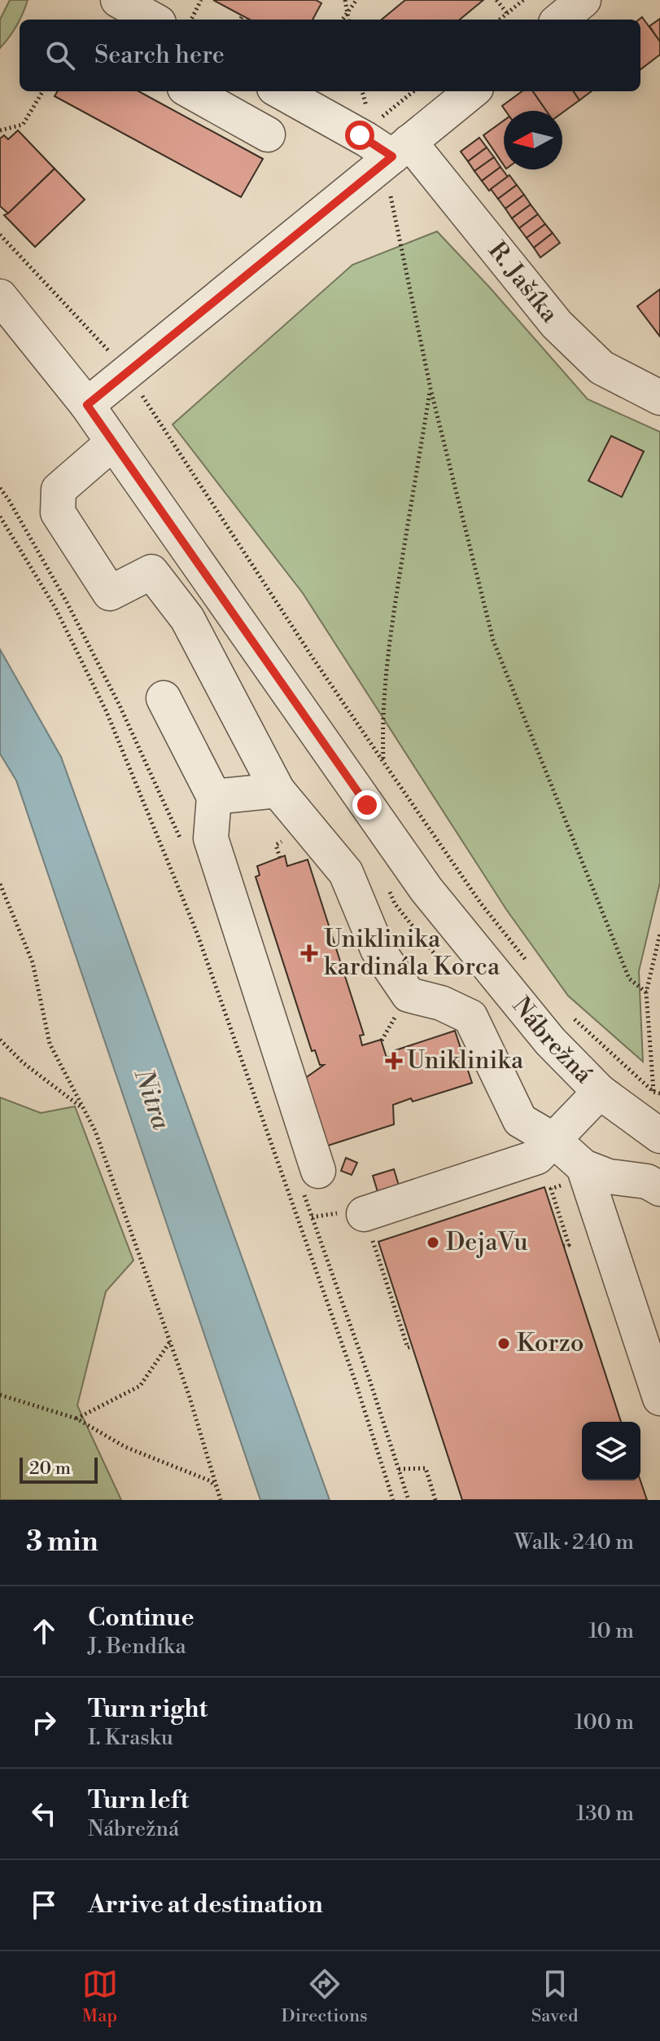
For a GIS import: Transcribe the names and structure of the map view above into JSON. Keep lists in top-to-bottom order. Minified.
{"streets":{"street":["R. Jašíka","Nábrežná"]},"water":["Nitra"],"places":{"health":["Uniklinika kardinála Korca","Uniklinika"],"other":["DejaVu","Korzo"]},"scale_bar":"20 m","north":"left","page":{"search":"Search here","scale":"20 m","heading":["3 min","Walk · 240 m"],"list":[["Continue","J. Bendíka","10 m"],["Turn right","I. Krasku","100 m"],["Turn left","Nábrežná","130 m"],"Arrive at destination"],"nav":["Map","Directions","Saved"]}}
